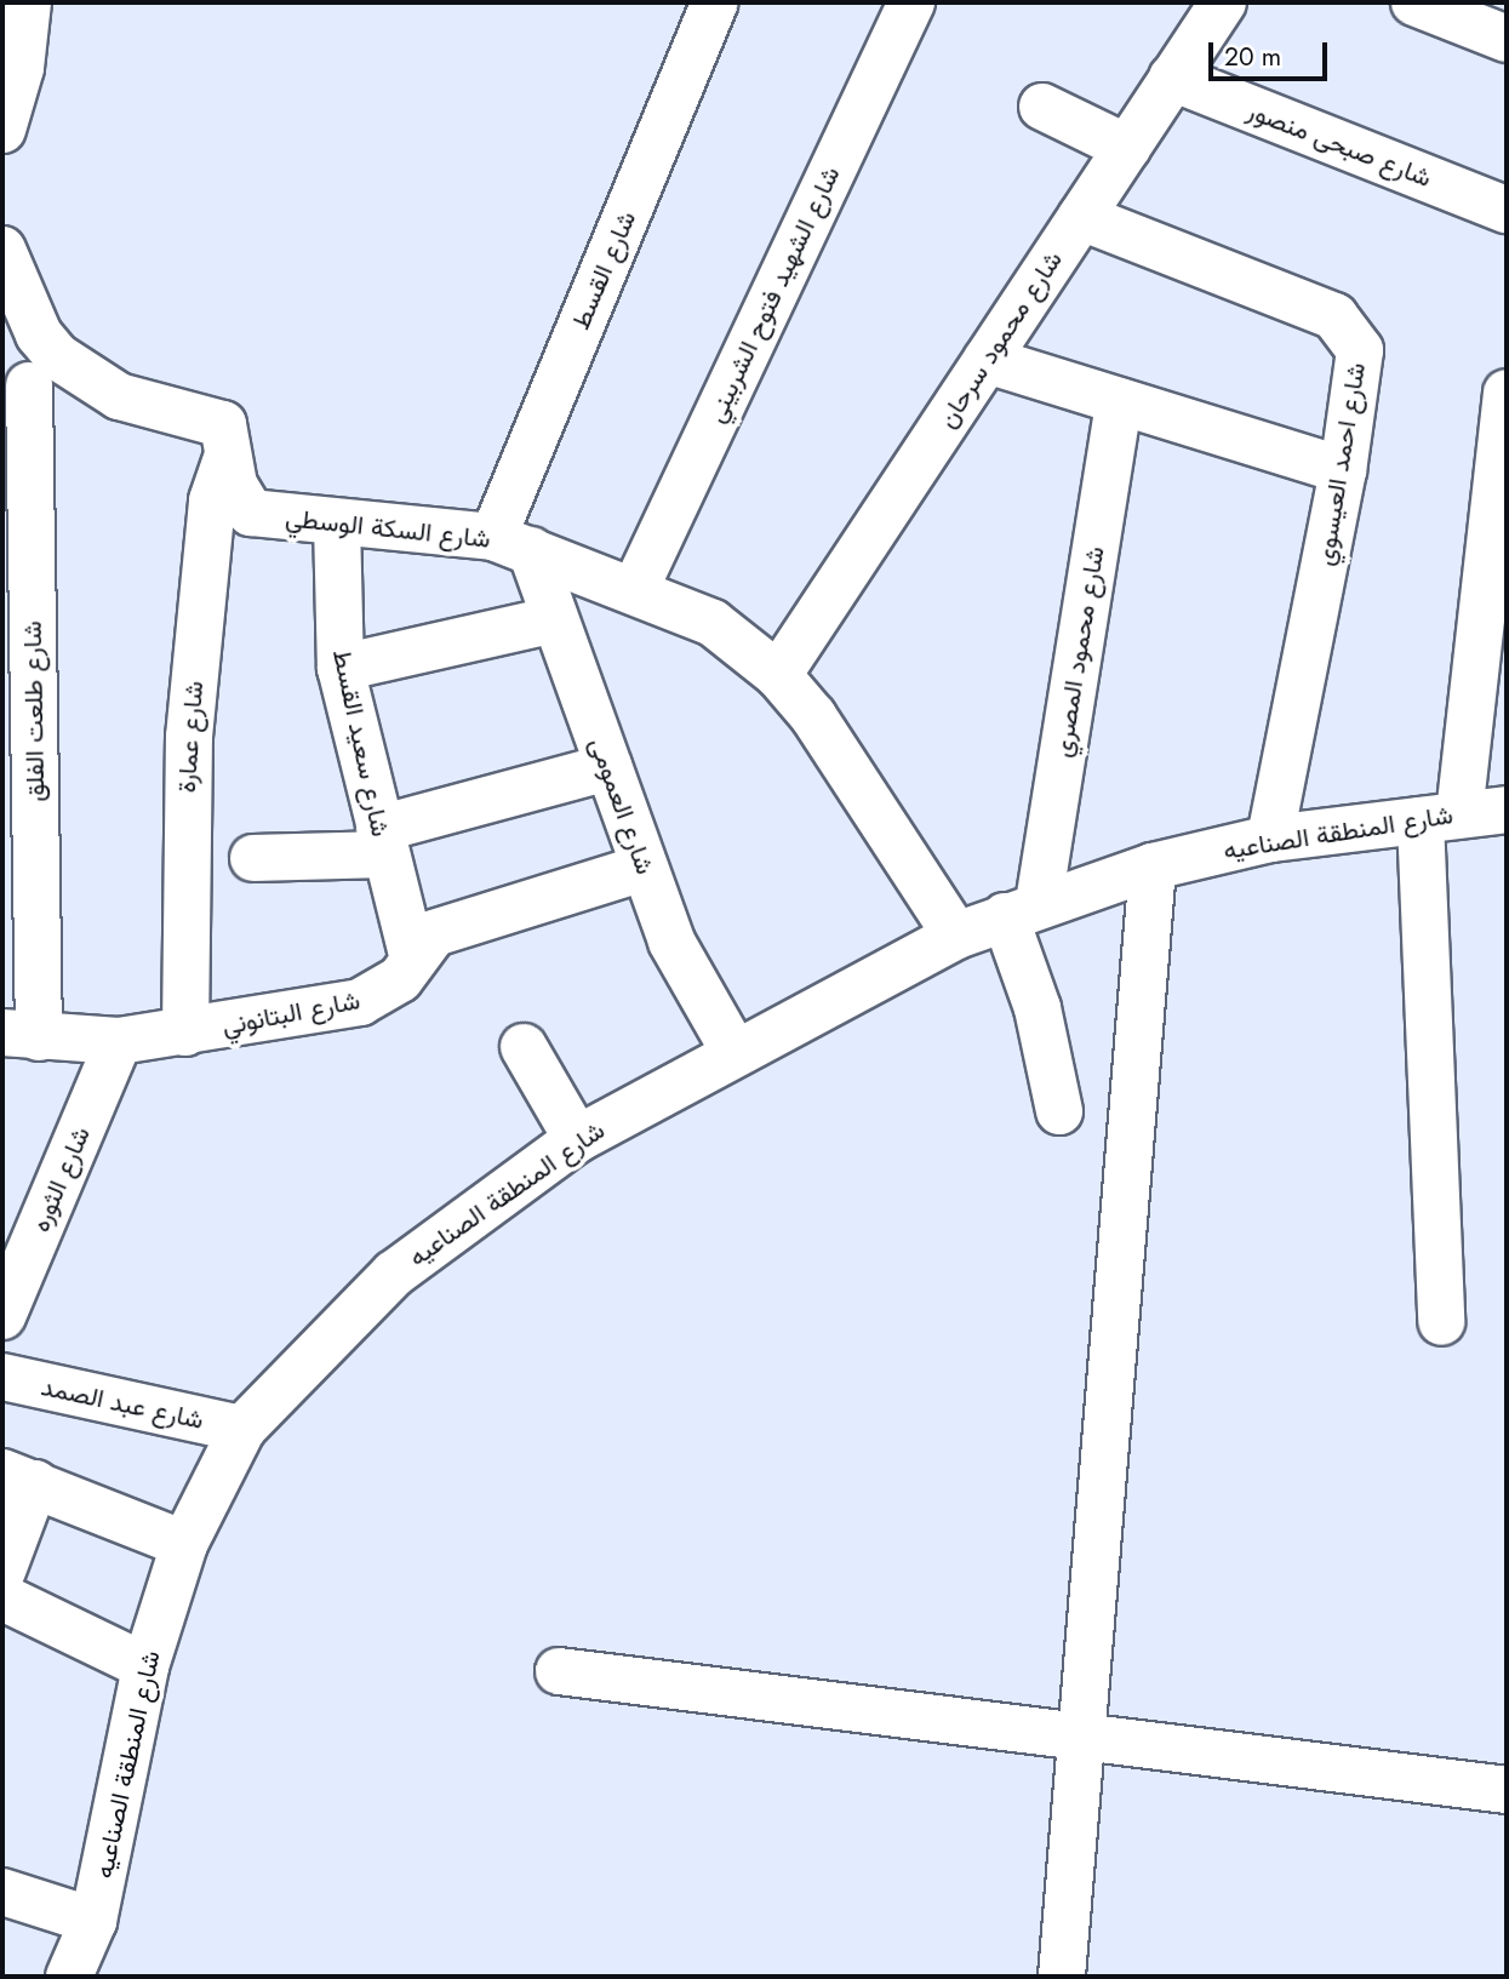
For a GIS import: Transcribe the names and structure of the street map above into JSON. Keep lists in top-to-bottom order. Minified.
{"streets":{"street":["شارع صبحى منصور","شارع القسط","شارع الشهيد فتوح الشربيني","شارع محمود سرحان","شارع احمد العيسوي","شارع السكة الوسطي","شارع محمود المصري","شارع طلعت الفلق","شارع عمارة","شارع سعيد القسط","شارع العمومى","شارع المنطقة الصناعيه","شارع البتانوني","شارع الثوره","شارع عبد الصمد"]},"crossings":[["شارع صبحى منصور","شارع محمود سرحان"],["شارع القسط","شارع السكة الوسطي"],["شارع القسط","شارع العمومى"],["شارع الشهيد فتوح الشربيني","شارع السكة الوسطي"],["شارع محمود سرحان","شارع احمد العيسوي"],["شارع محمود سرحان","شارع السكة الوسطي"],["شارع احمد العيسوي","شارع المنطقة الصناعيه"],["شارع السكة الوسطي","شارع عمارة"],["شارع السكة الوسطي","شارع سعيد القسط"],["شارع السكة الوسطي","شارع العمومى"],["شارع السكة الوسطي","شارع المنطقة الصناعيه"],["شارع محمود المصري","شارع المنطقة الصناعيه"],["شارع طلعت الفلق","شارع البتانوني"],["شارع عمارة","شارع البتانوني"],["شارع سعيد القسط","شارع البتانوني"],["شارع العمومى","شارع المنطقة الصناعيه"],["شارع العمومى","شارع البتانوني"],["شارع المنطقة الصناعيه","شارع عبد الصمد"],["شارع البتانوني","شارع الثوره"]],"scale_bar":"20 m"}
